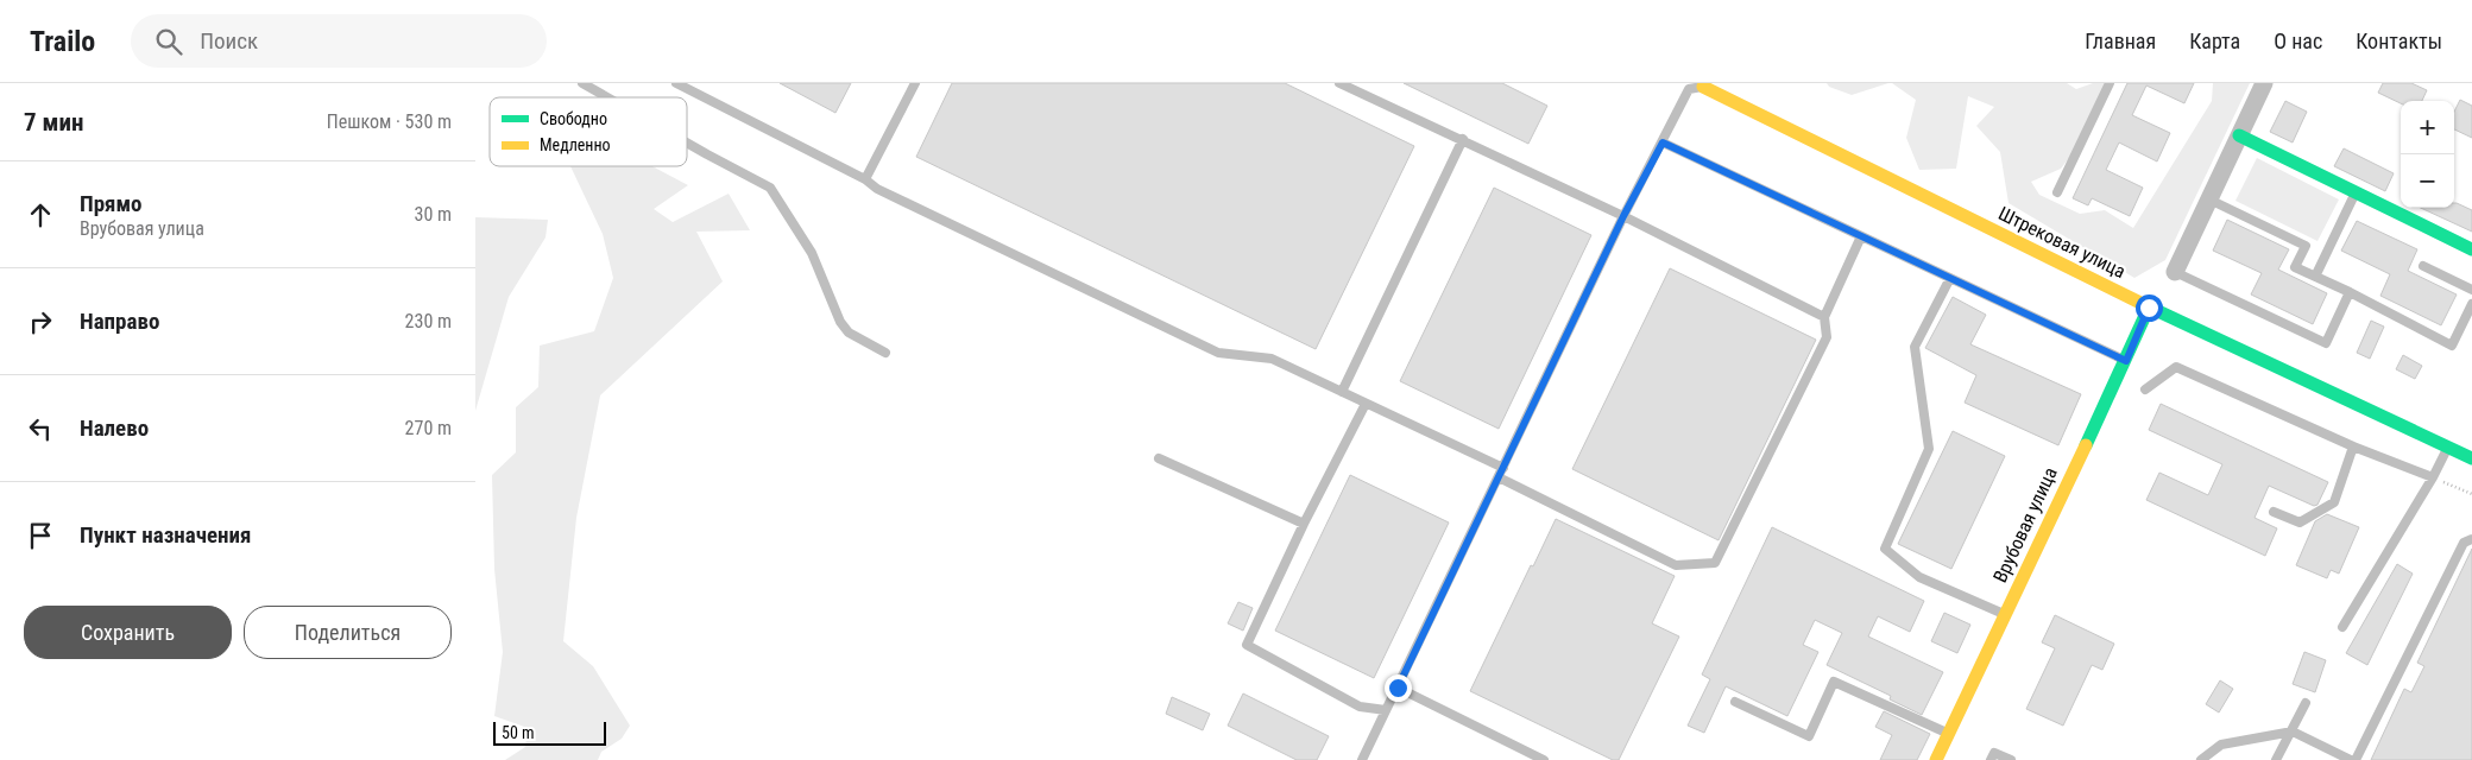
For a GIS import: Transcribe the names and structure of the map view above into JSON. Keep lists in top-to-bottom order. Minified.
{"streets":{"street":["Штрековая улица","Врубовая улица"]},"crossings":[["Штрековая улица","Врубовая улица"]],"legend":["Свободно","Медленно"],"scale_bar":"50 m","page":{"header":"Trailo","search":"Поиск","nav":["Главная","Карта","О нас","Контакты"],"heading":["7 мин","Пешком · 530 m"],"map_buttons":["+","−"],"list":[["Прямо","Врубовая улица","30 m"],["Направо","230 m"],["Налево","270 m"],"Пункт назначения"],"buttons":["Сохранить","Поделиться"],"scale":"50 m"}}
